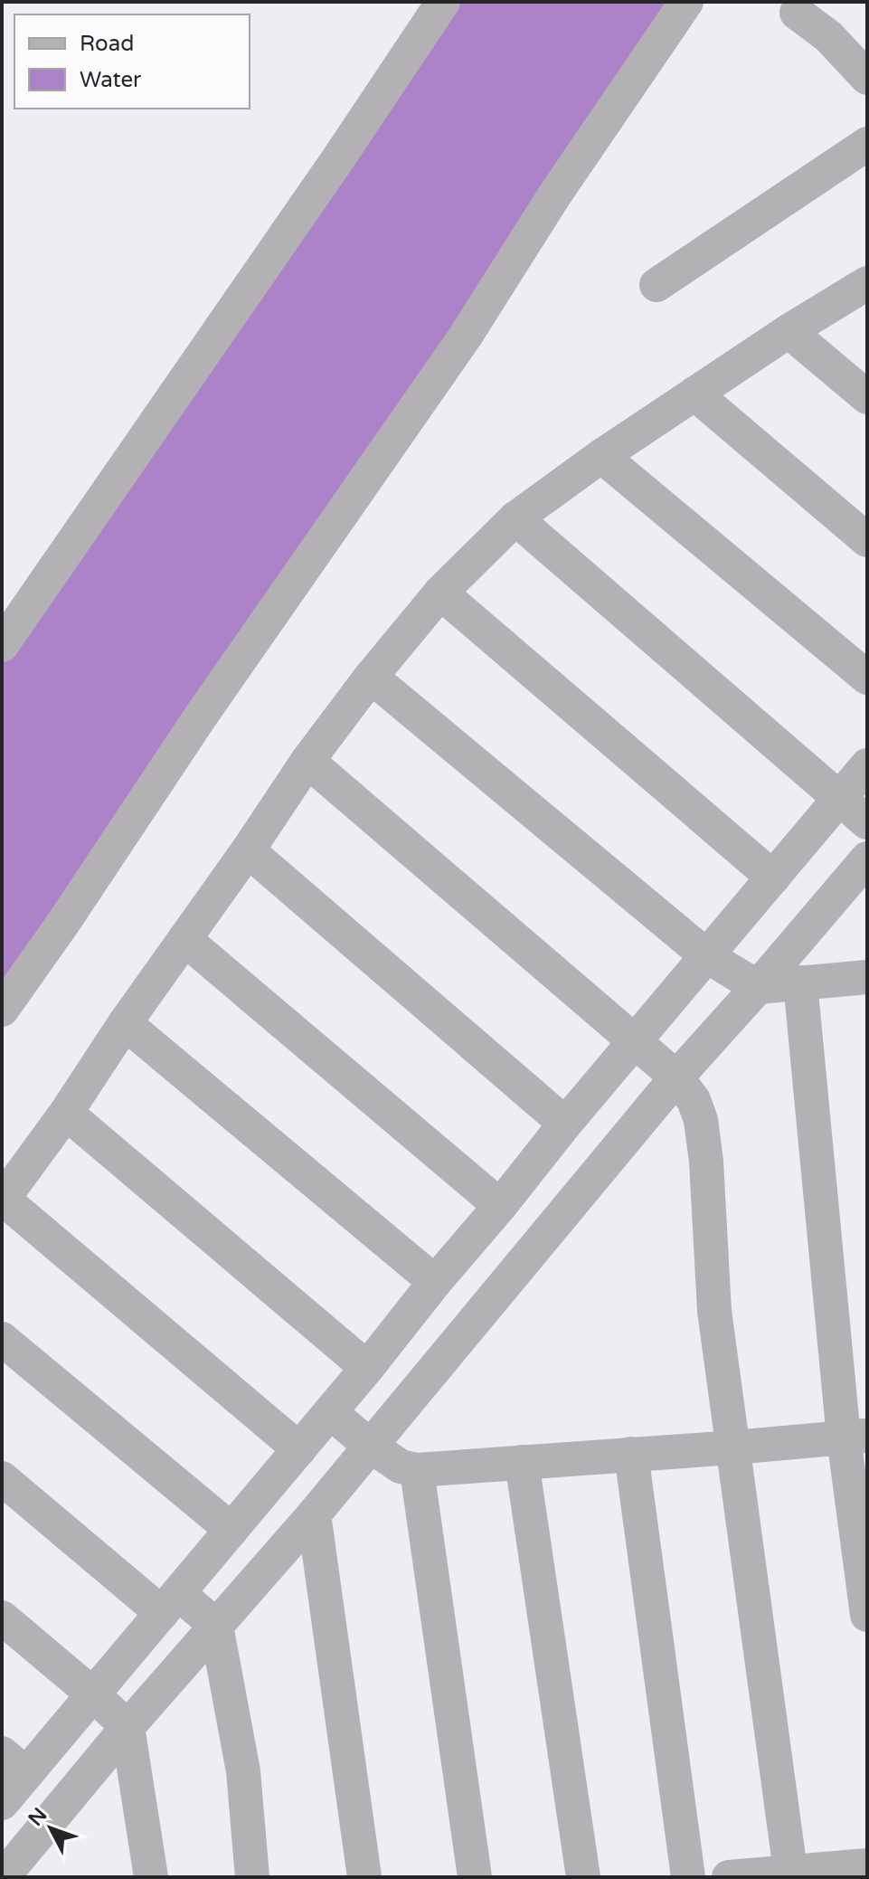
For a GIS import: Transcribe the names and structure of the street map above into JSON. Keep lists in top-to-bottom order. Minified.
{"legend":["Road","Water"],"north":"top left"}
